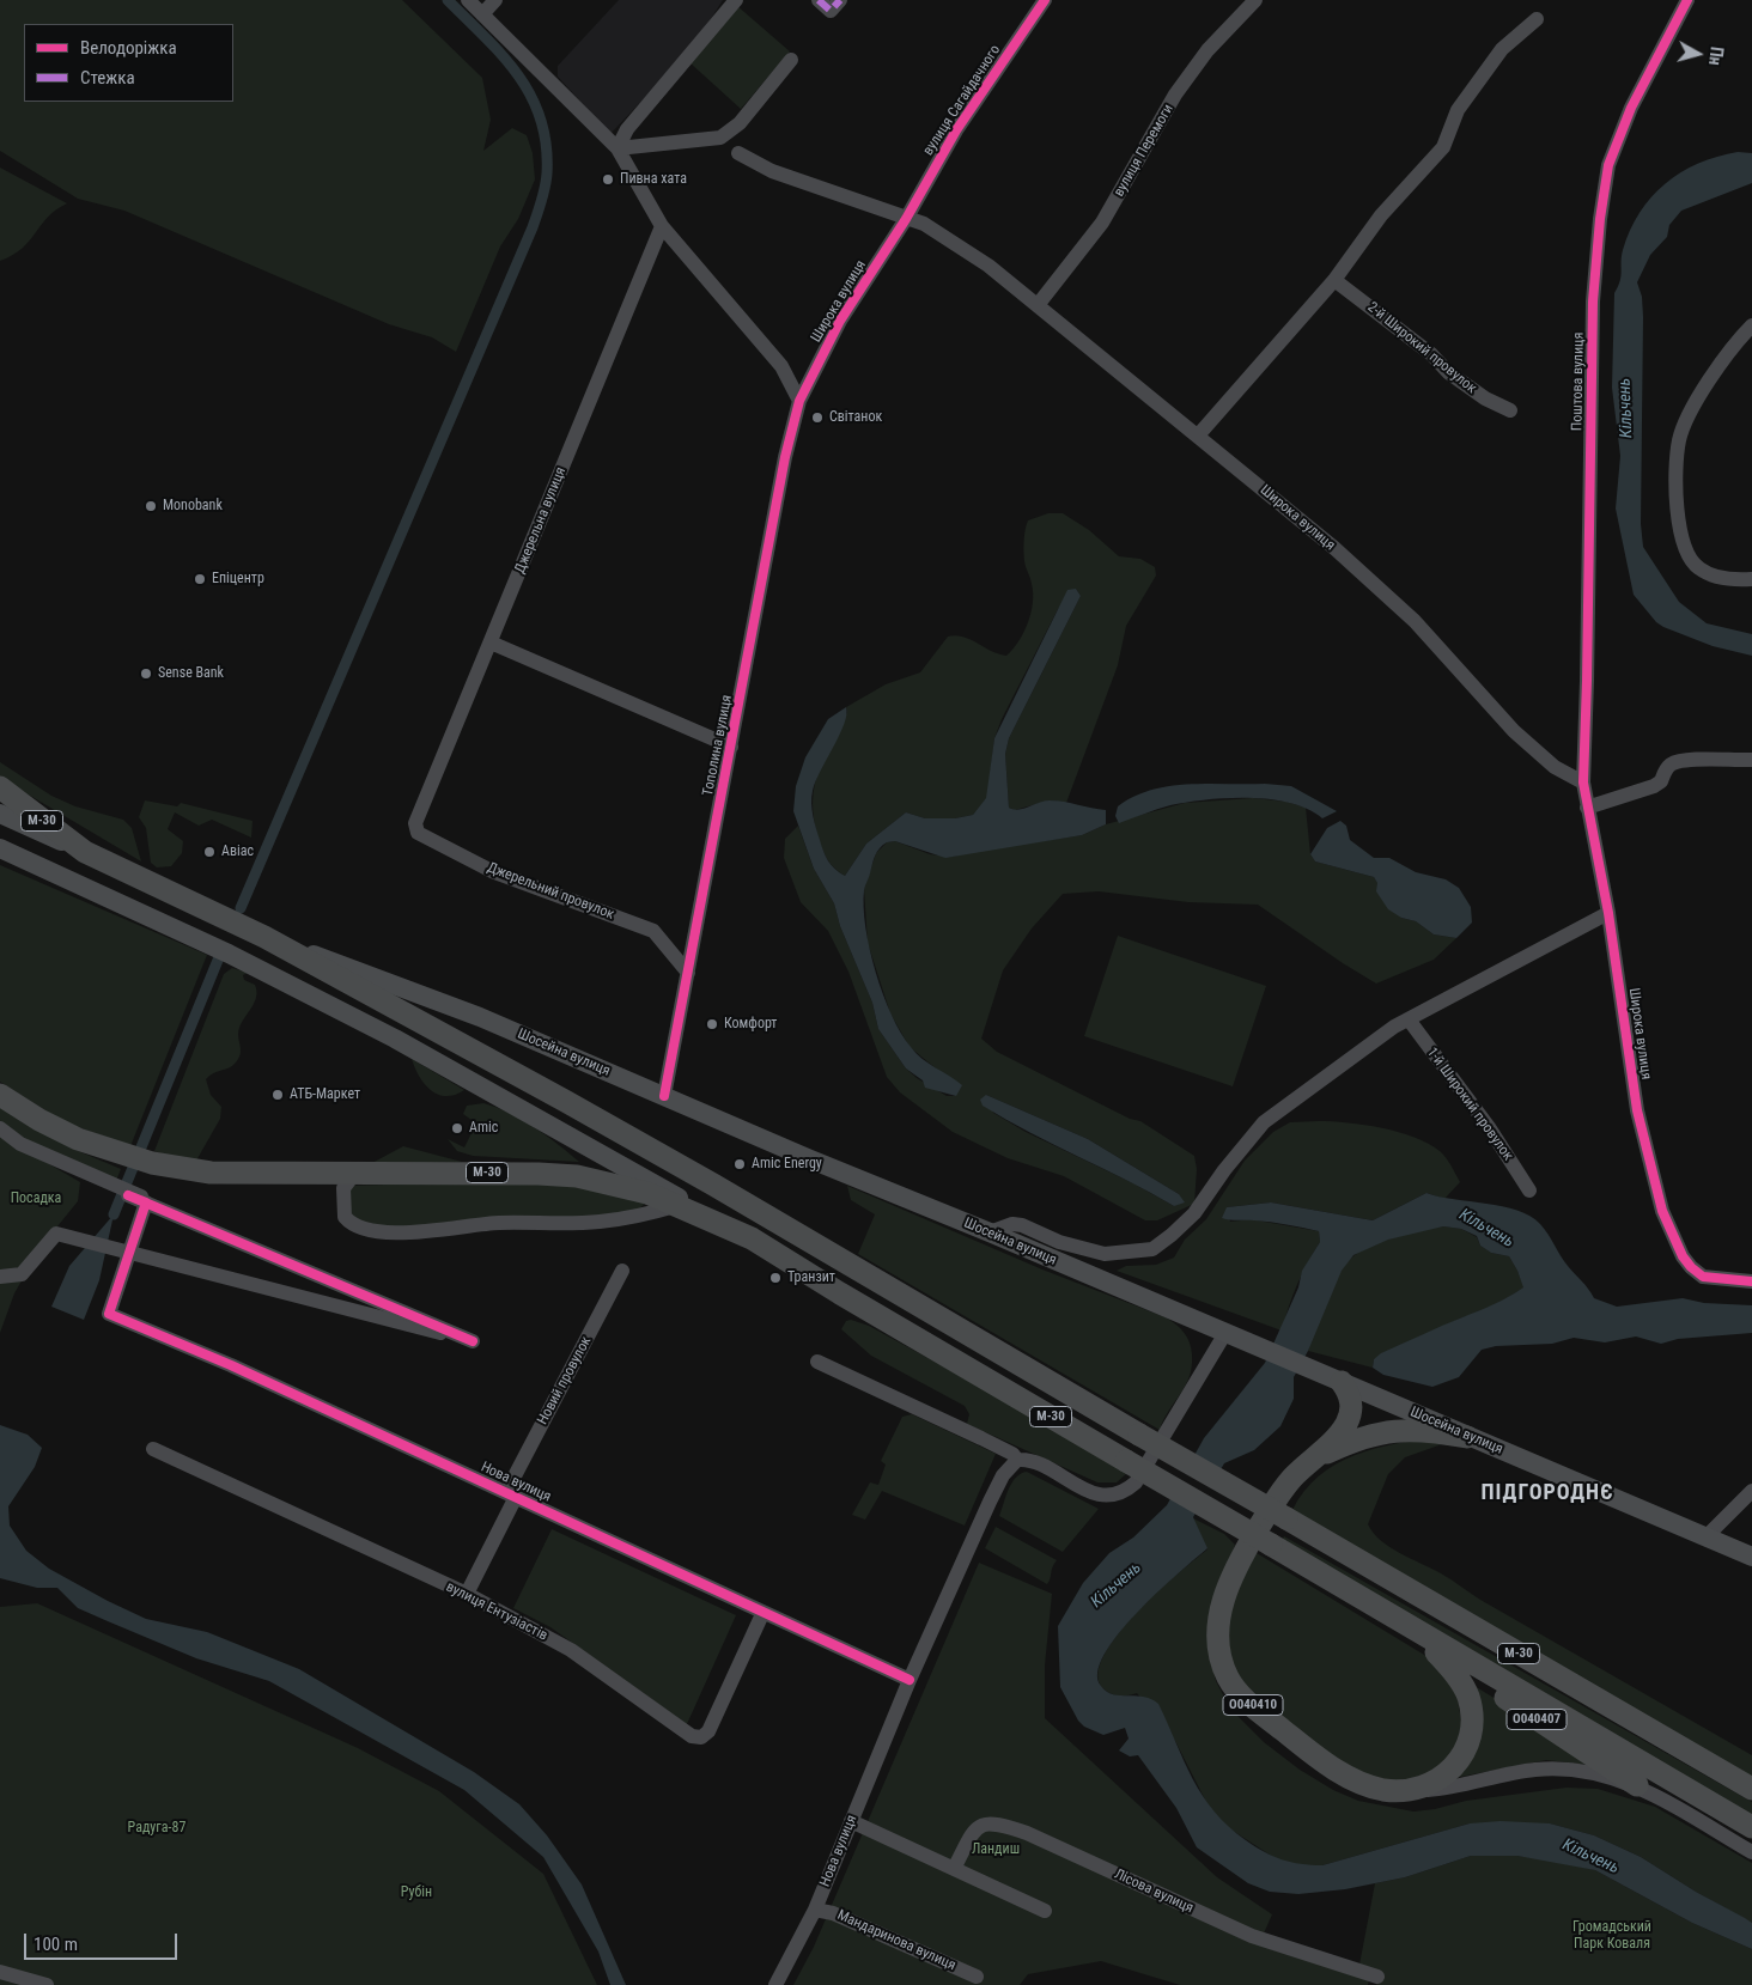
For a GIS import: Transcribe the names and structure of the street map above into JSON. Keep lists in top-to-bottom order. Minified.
{"streets":{"highway":["М-30","О040410","О040407"],"main road":["Шосейна вулиця"],"street":["вулиця Сагайдачного","вулиця Перемоги","Широка вулиця","2-й Широкий провулок","Поштова вулиця","Джерельна вулиця","Тополина вулиця","Джерельний провулок","1-й Широкий провулок","Новий провулок","Нова вулиця","вулиця Ентузіастів","Лісова вулиця","Мандаринова вулиця"]},"crossings":[["вулиця Сагайдачного","Широка вулиця"],["вулиця Перемоги","Широка вулиця"],["Широка вулиця","Поштова вулиця"],["Широка вулиця","Тополина вулиця"],["Джерельна вулиця","Джерельний провулок"],["Тополина вулиця","Джерельний провулок"],["Тополина вулиця","Шосейна вулиця"],["М-30","Шосейна вулиця"],["М-30","О040410"],["Шосейна вулиця","О040410"],["Новий провулок","Нова вулиця"],["Новий провулок","вулиця Ентузіастів"],["Нова вулиця","вулиця Ентузіастів"],["Нова вулиця","Мандаринова вулиця"],["О040410","О040407"]],"districts":["ПІДГОРОДНЄ"],"water":["Кільчень"],"parks":["Посадка","Радуга-87","Ландиш","Рубін","Громадський Парк Коваля"],"places":["Пивна хата","Світанок","Monobank","Епіцентр","Sense Bank","Авіас","Комфорт","АТБ-Маркет","Amic","Amic Energy","Транзит"],"legend":["Велодоріжка","Стежка"],"scale_bar":"100 m","north":"right"}
